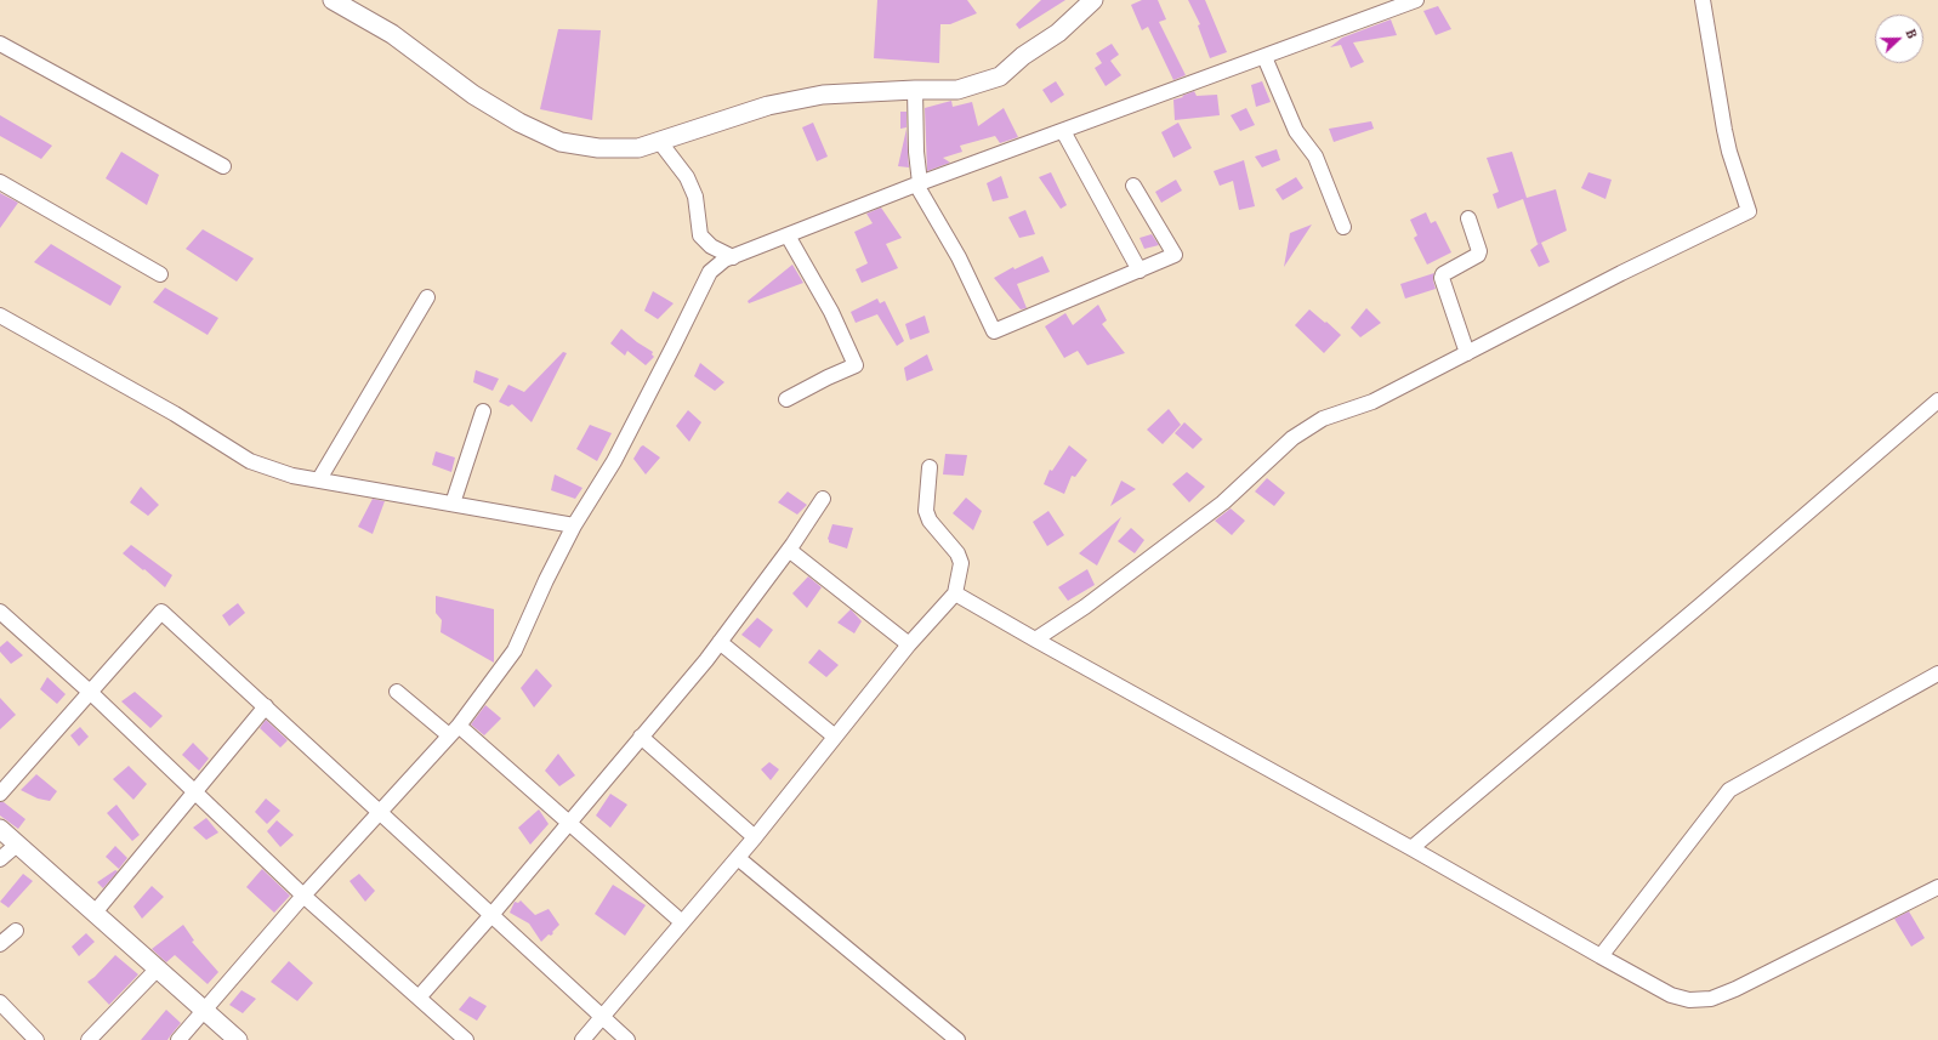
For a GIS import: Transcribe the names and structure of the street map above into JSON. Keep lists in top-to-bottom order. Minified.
{"north":"right"}
